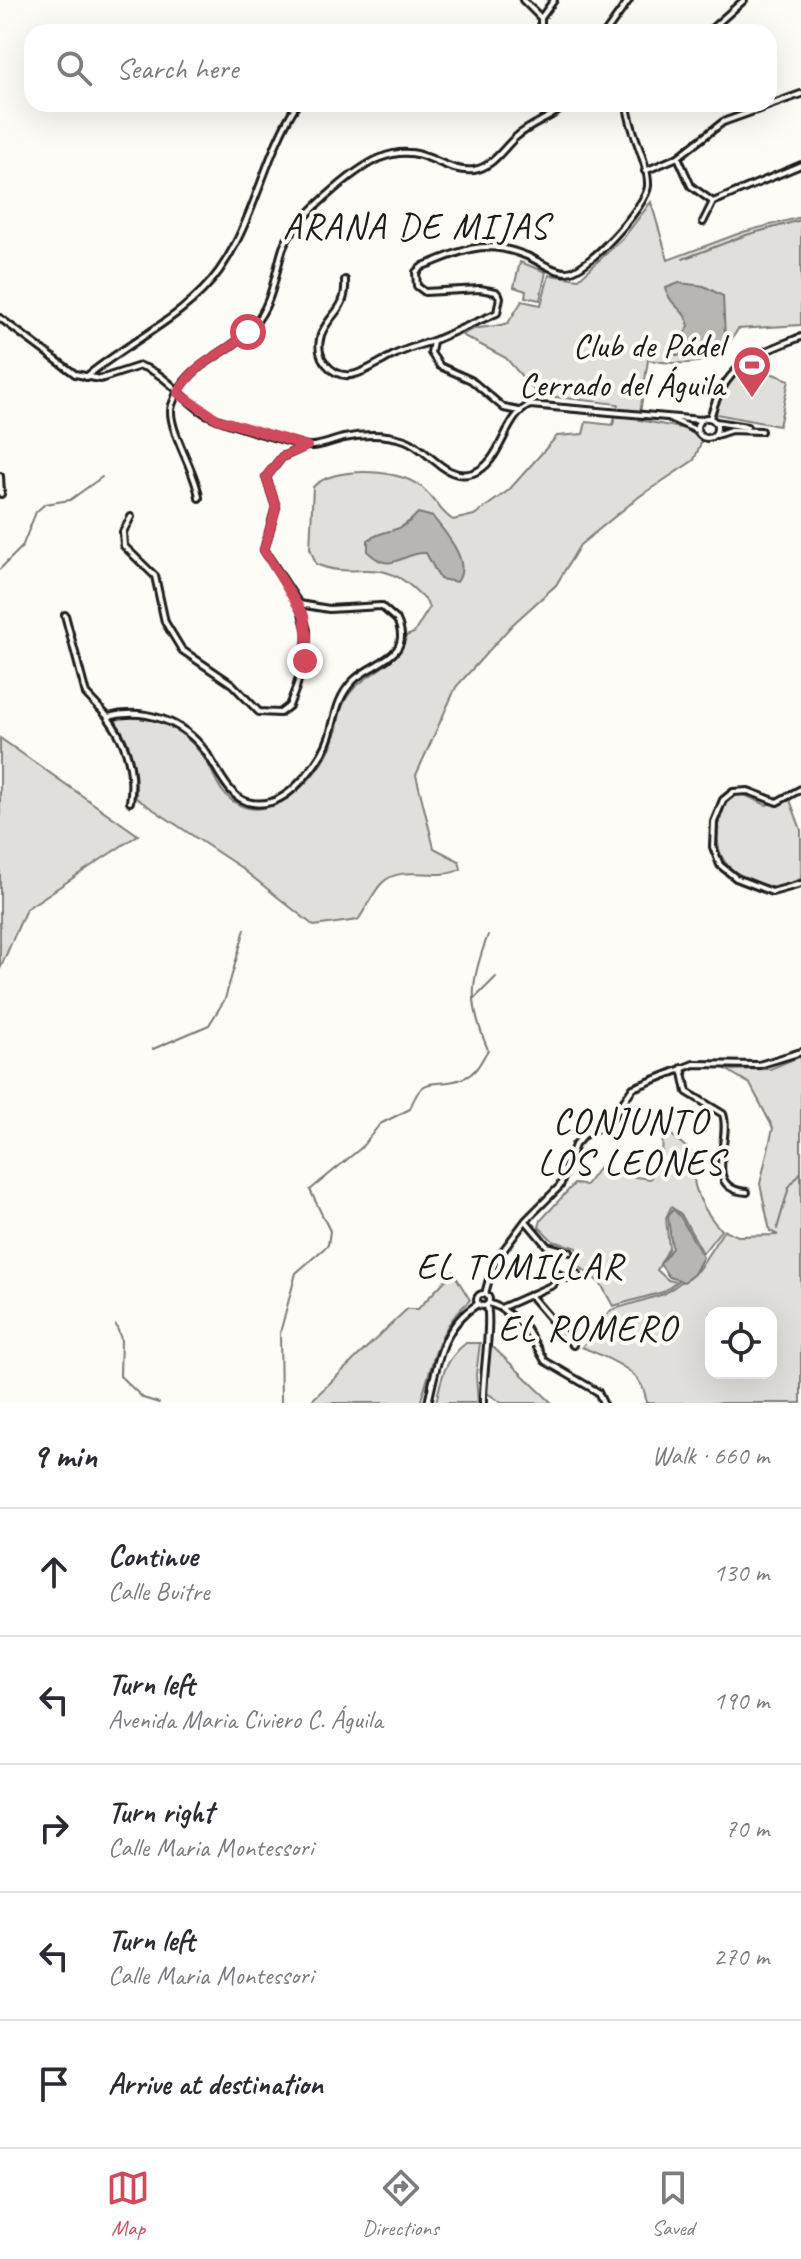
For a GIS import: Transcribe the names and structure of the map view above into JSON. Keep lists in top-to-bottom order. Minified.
{"districts":["ARANA DE MIJAS","CONJUNTO LOS LEONES","EL TOMILLAR","EL ROMERO"],"places":{"sports":["Club de Pádel Cerrado del Águila"]},"page":{"search":"Search here","heading":["9 min","Walk · 660 m"],"list":[["Continue","Calle Buitre","130 m"],["Turn left","Avenida Maria Civiero C. Águila","190 m"],["Turn right","Calle Maria Montessori","70 m"],["Turn left","Calle Maria Montessori","270 m"],"Arrive at destination"],"nav":["Map","Directions","Saved"]}}
